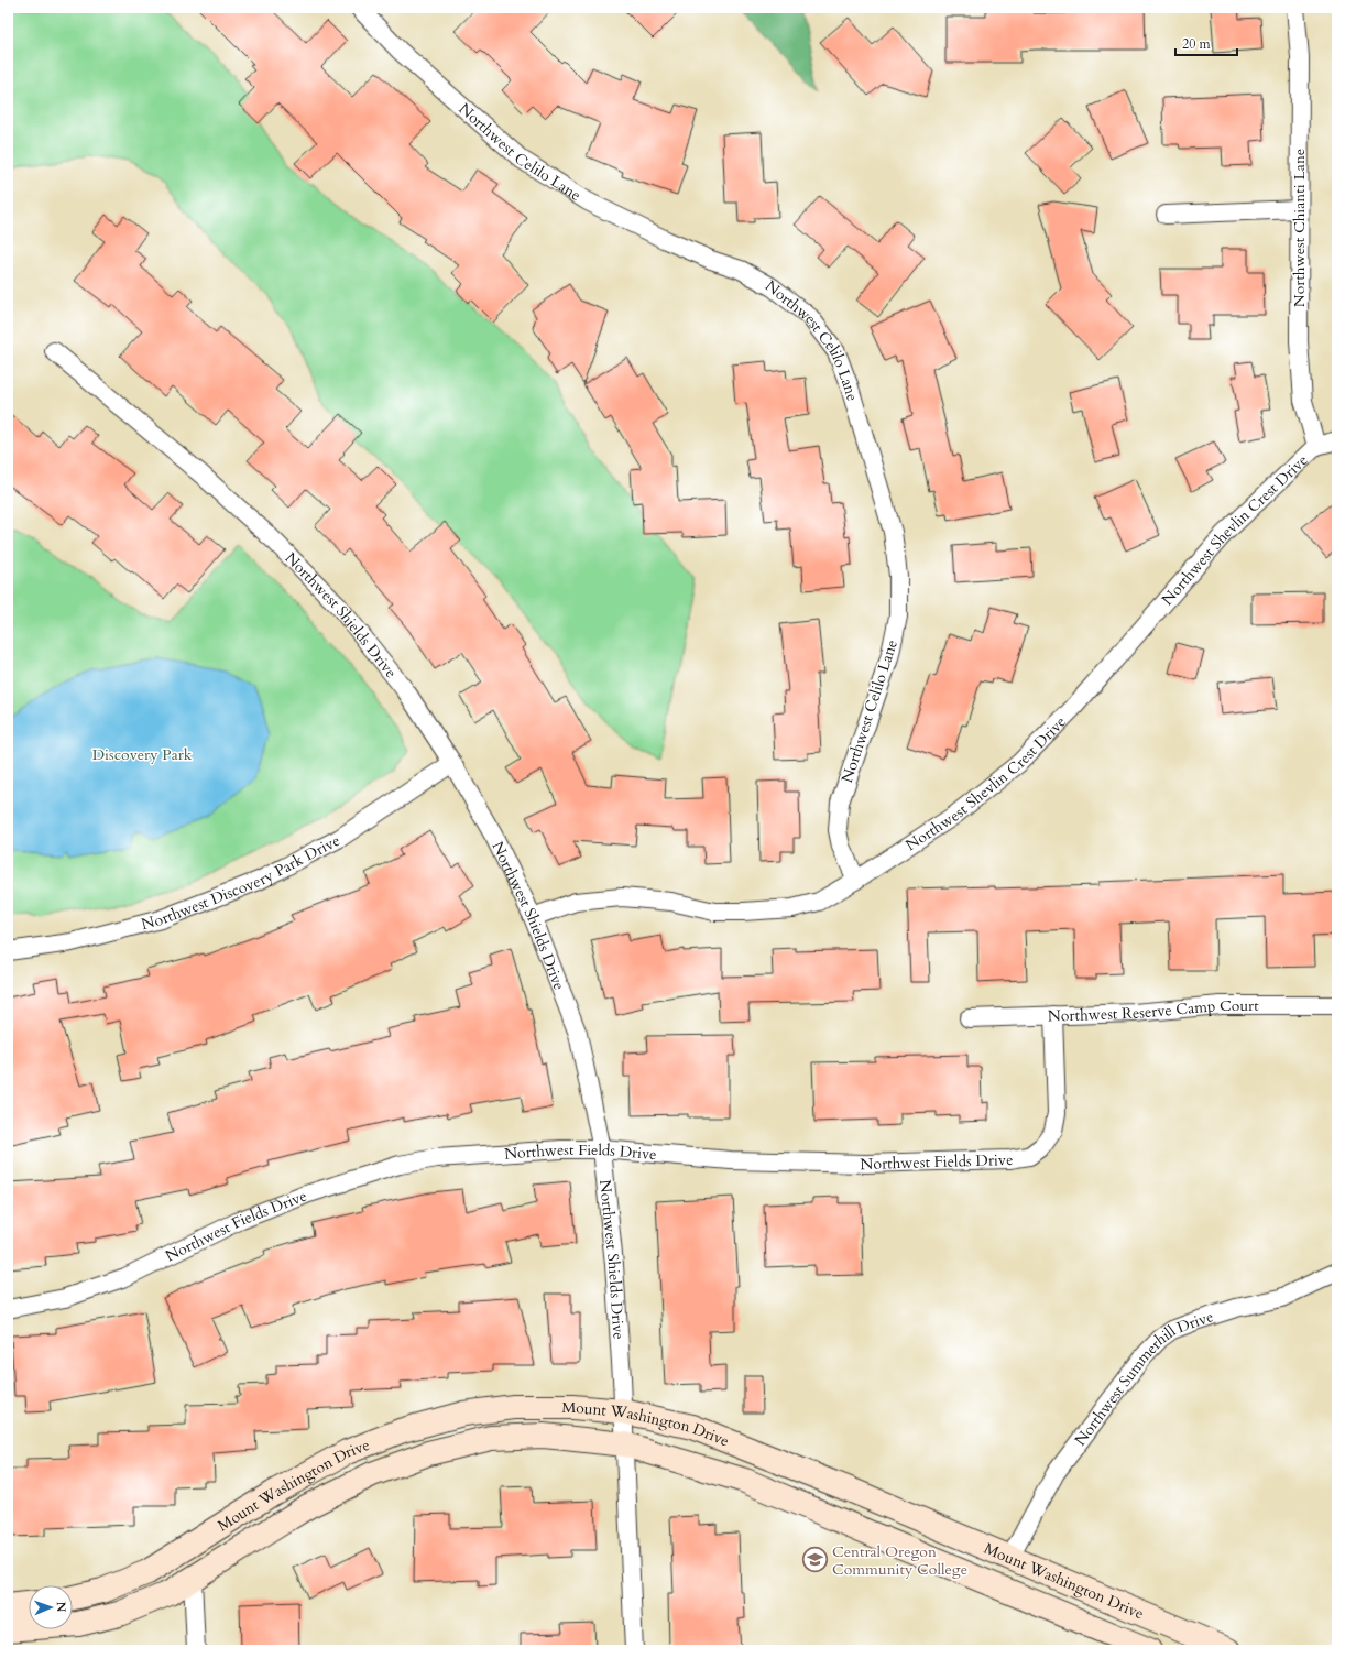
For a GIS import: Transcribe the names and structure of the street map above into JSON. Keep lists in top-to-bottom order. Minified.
{"streets":{"main road":["Mount Washington Drive"],"street":["Northwest Celilo Lane","Northwest Chianti Lane","Northwest Shevlin Crest Drive","Northwest Shields Drive","Northwest Discovery Park Drive","Northwest Reserve Camp Court","Northwest Fields Drive","Northwest Summerhill Drive"]},"crossings":[["Northwest Celilo Lane","Northwest Shevlin Crest Drive"],["Northwest Chianti Lane","Northwest Shevlin Crest Drive"],["Northwest Shevlin Crest Drive","Northwest Shields Drive"],["Northwest Shields Drive","Northwest Discovery Park Drive"],["Northwest Shields Drive","Northwest Fields Drive"],["Northwest Shields Drive","Mount Washington Drive"],["Northwest Reserve Camp Court","Northwest Fields Drive"],["Northwest Summerhill Drive","Mount Washington Drive"]],"parks":["Discovery Park"],"places":{"school or university":["Central Oregon Community College"]},"scale_bar":"20 m","north":"right"}
